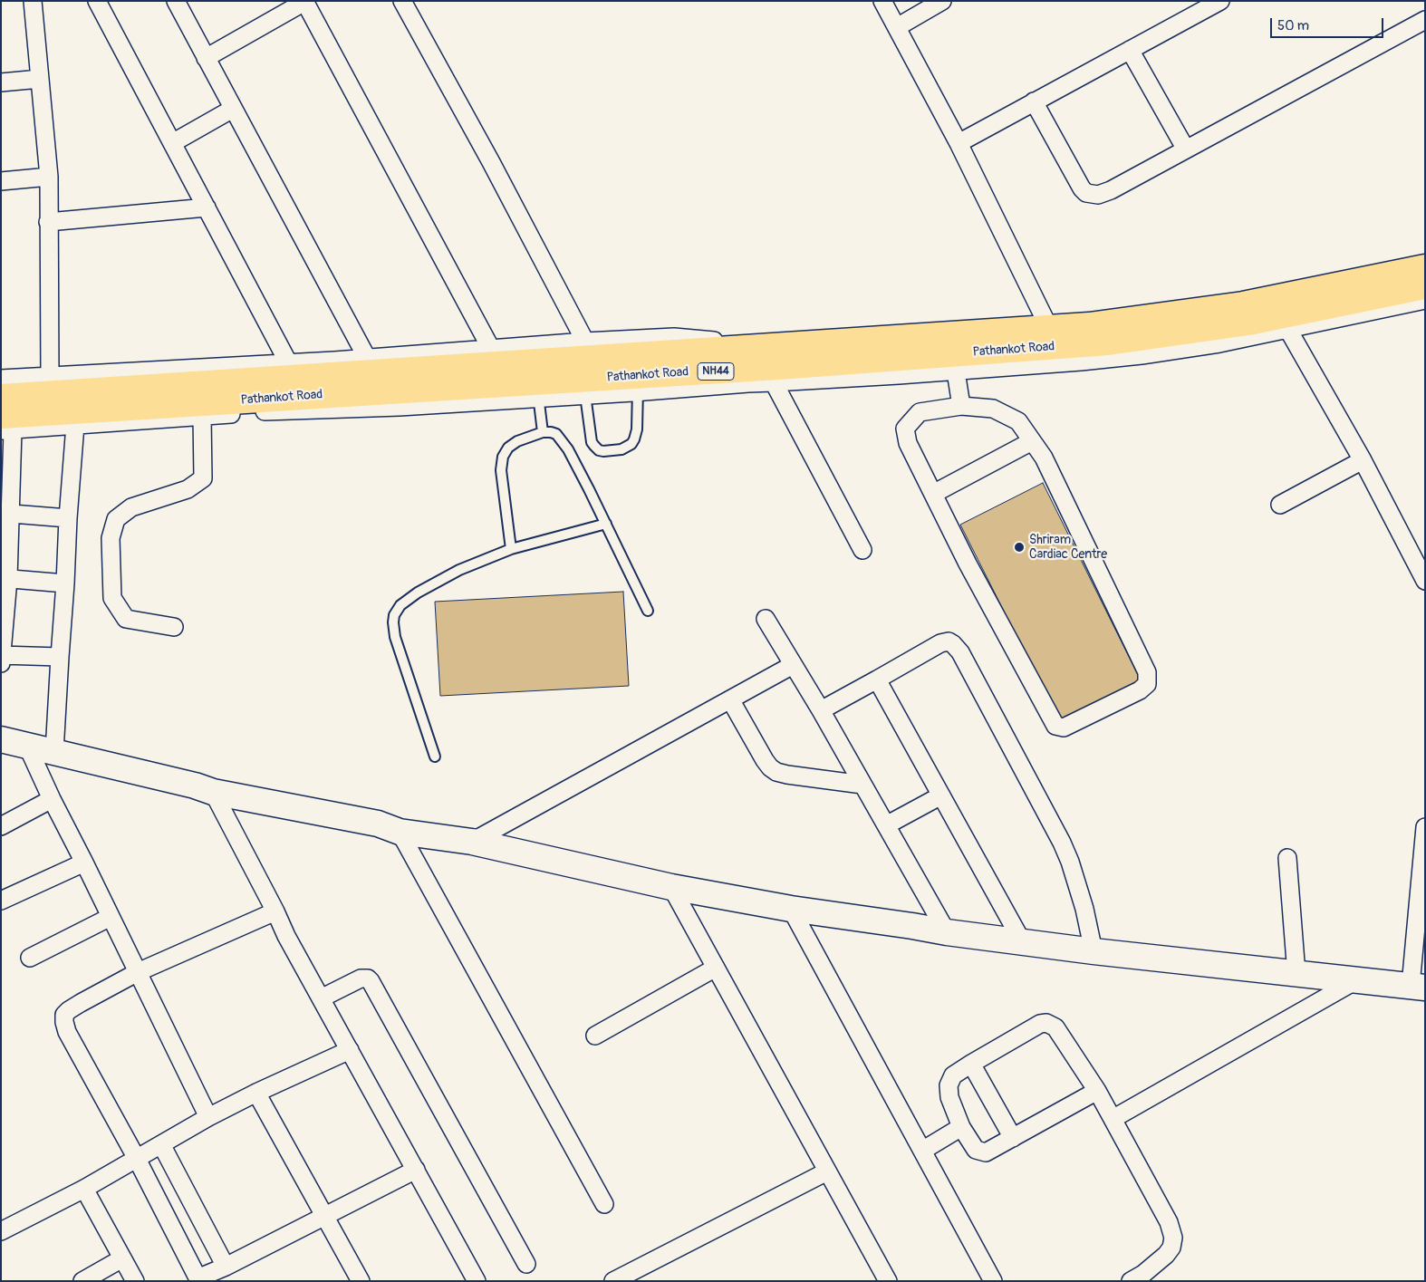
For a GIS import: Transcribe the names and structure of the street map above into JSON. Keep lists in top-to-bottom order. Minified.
{"streets":{"highway":["Pathankot Road","NH44"]},"places":["Shriram Cardiac Centre"],"scale_bar":"50 m"}
